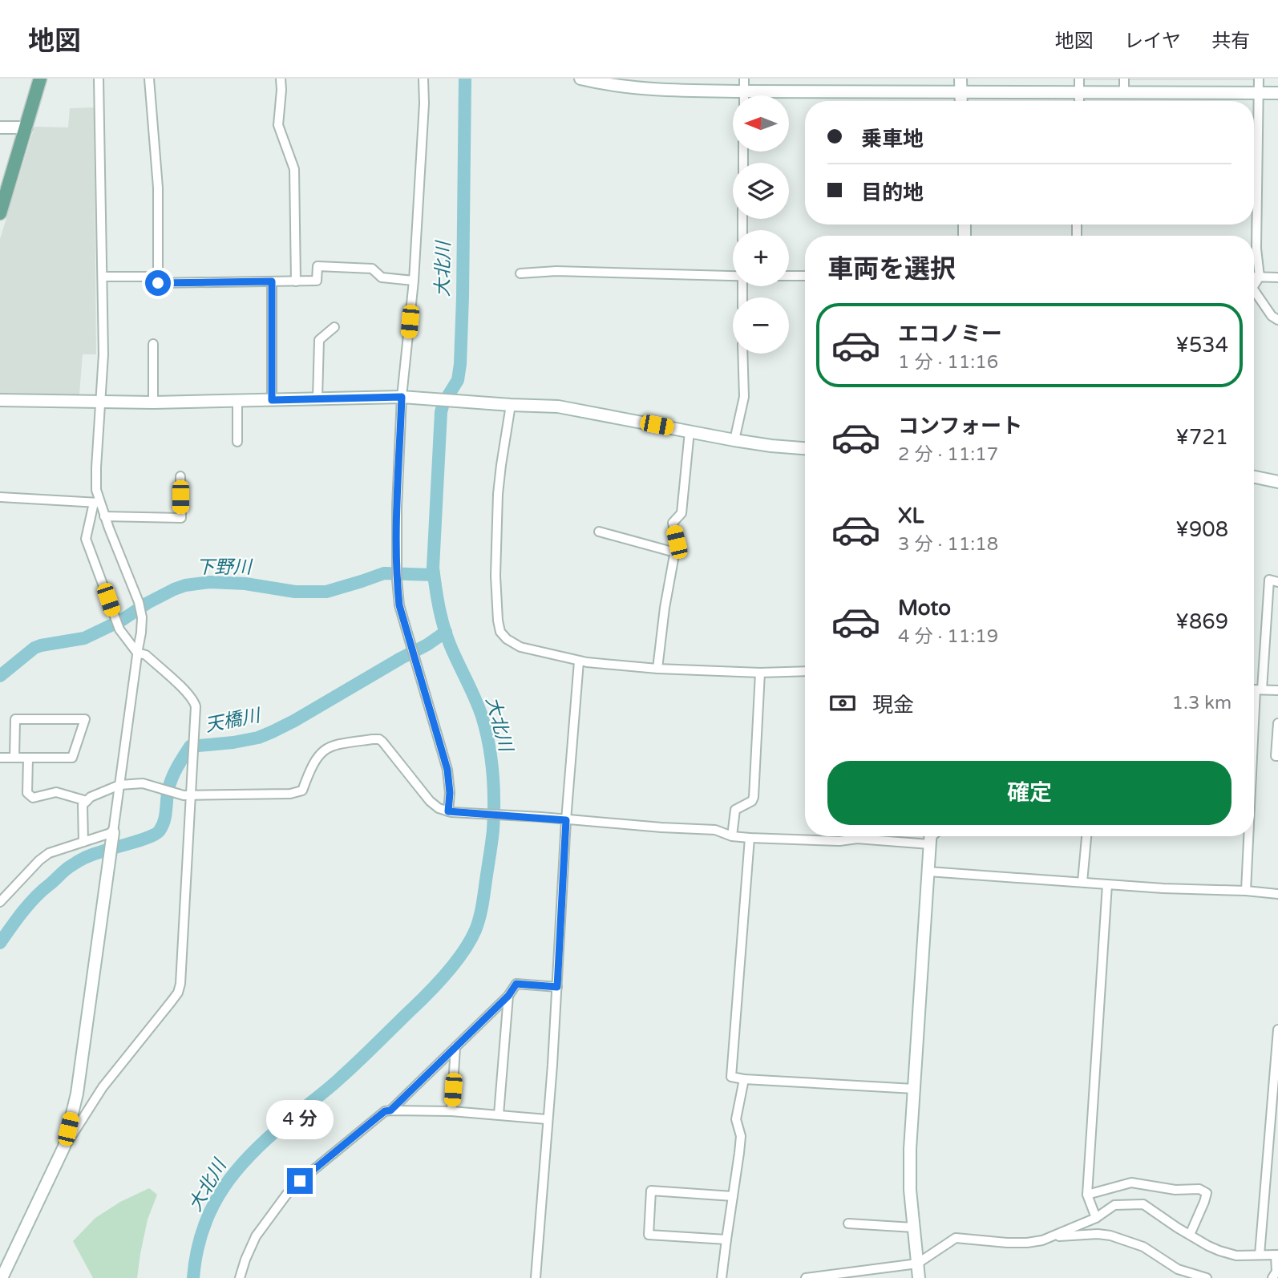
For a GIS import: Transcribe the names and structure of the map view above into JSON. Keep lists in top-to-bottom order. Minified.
{"water":["大北川","下野川","天橋川"],"north":"left","page":{"header":"地図","nav":["地図","レイヤ","共有"],"map_buttons":["+","−"],"banner":["乗車地","目的地"],"heading":"車両を選択","list":[{"name":"エコノミー","note":"1 分 · 11:16","value":"¥534"},{"name":"コンフォート","note":"2 分 · 11:17","value":"¥721"},{"name":"XL","note":"3 分 · 11:18","value":"¥908"},{"name":"Moto","note":"4 分 · 11:19","value":"¥869"}],"pay":["現金","1.3 km"],"buttons":"確定","bubble":"4 分"}}
